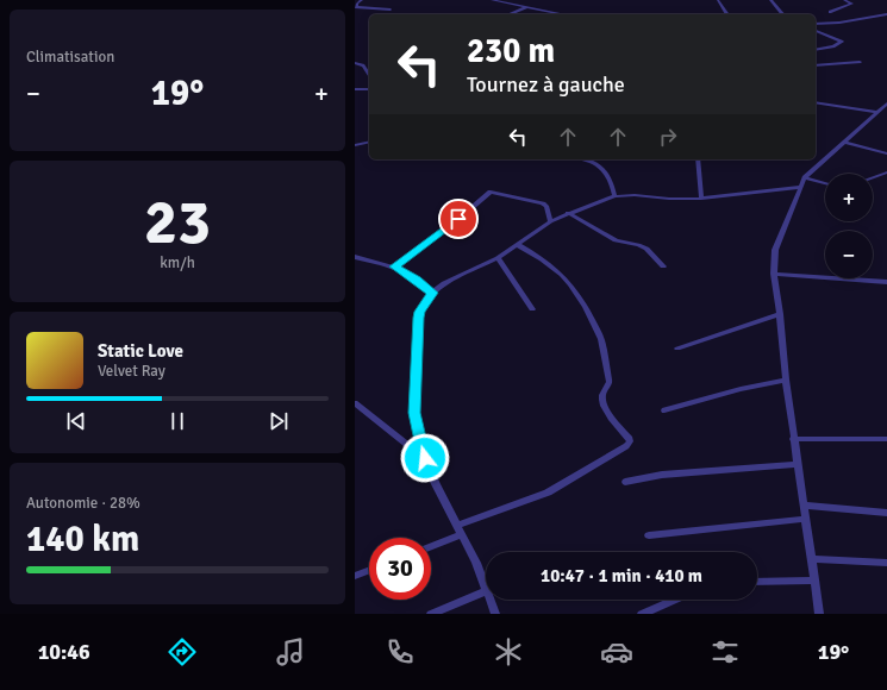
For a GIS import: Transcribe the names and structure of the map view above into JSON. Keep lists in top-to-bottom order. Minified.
{"page":{"tile":["Climatisation",["23","km/h"],["Autonomie · 28%","140 km"]],"turn":["230 m","Tournez à gauche"],"heat":["−","19°","+"],"map_buttons":["+","−"],"song":["Static Love","Velvet Ray"],"limit":"30","trip":"10:47 · 1 min · 410 m","tabs":["10:46","19°"]}}
